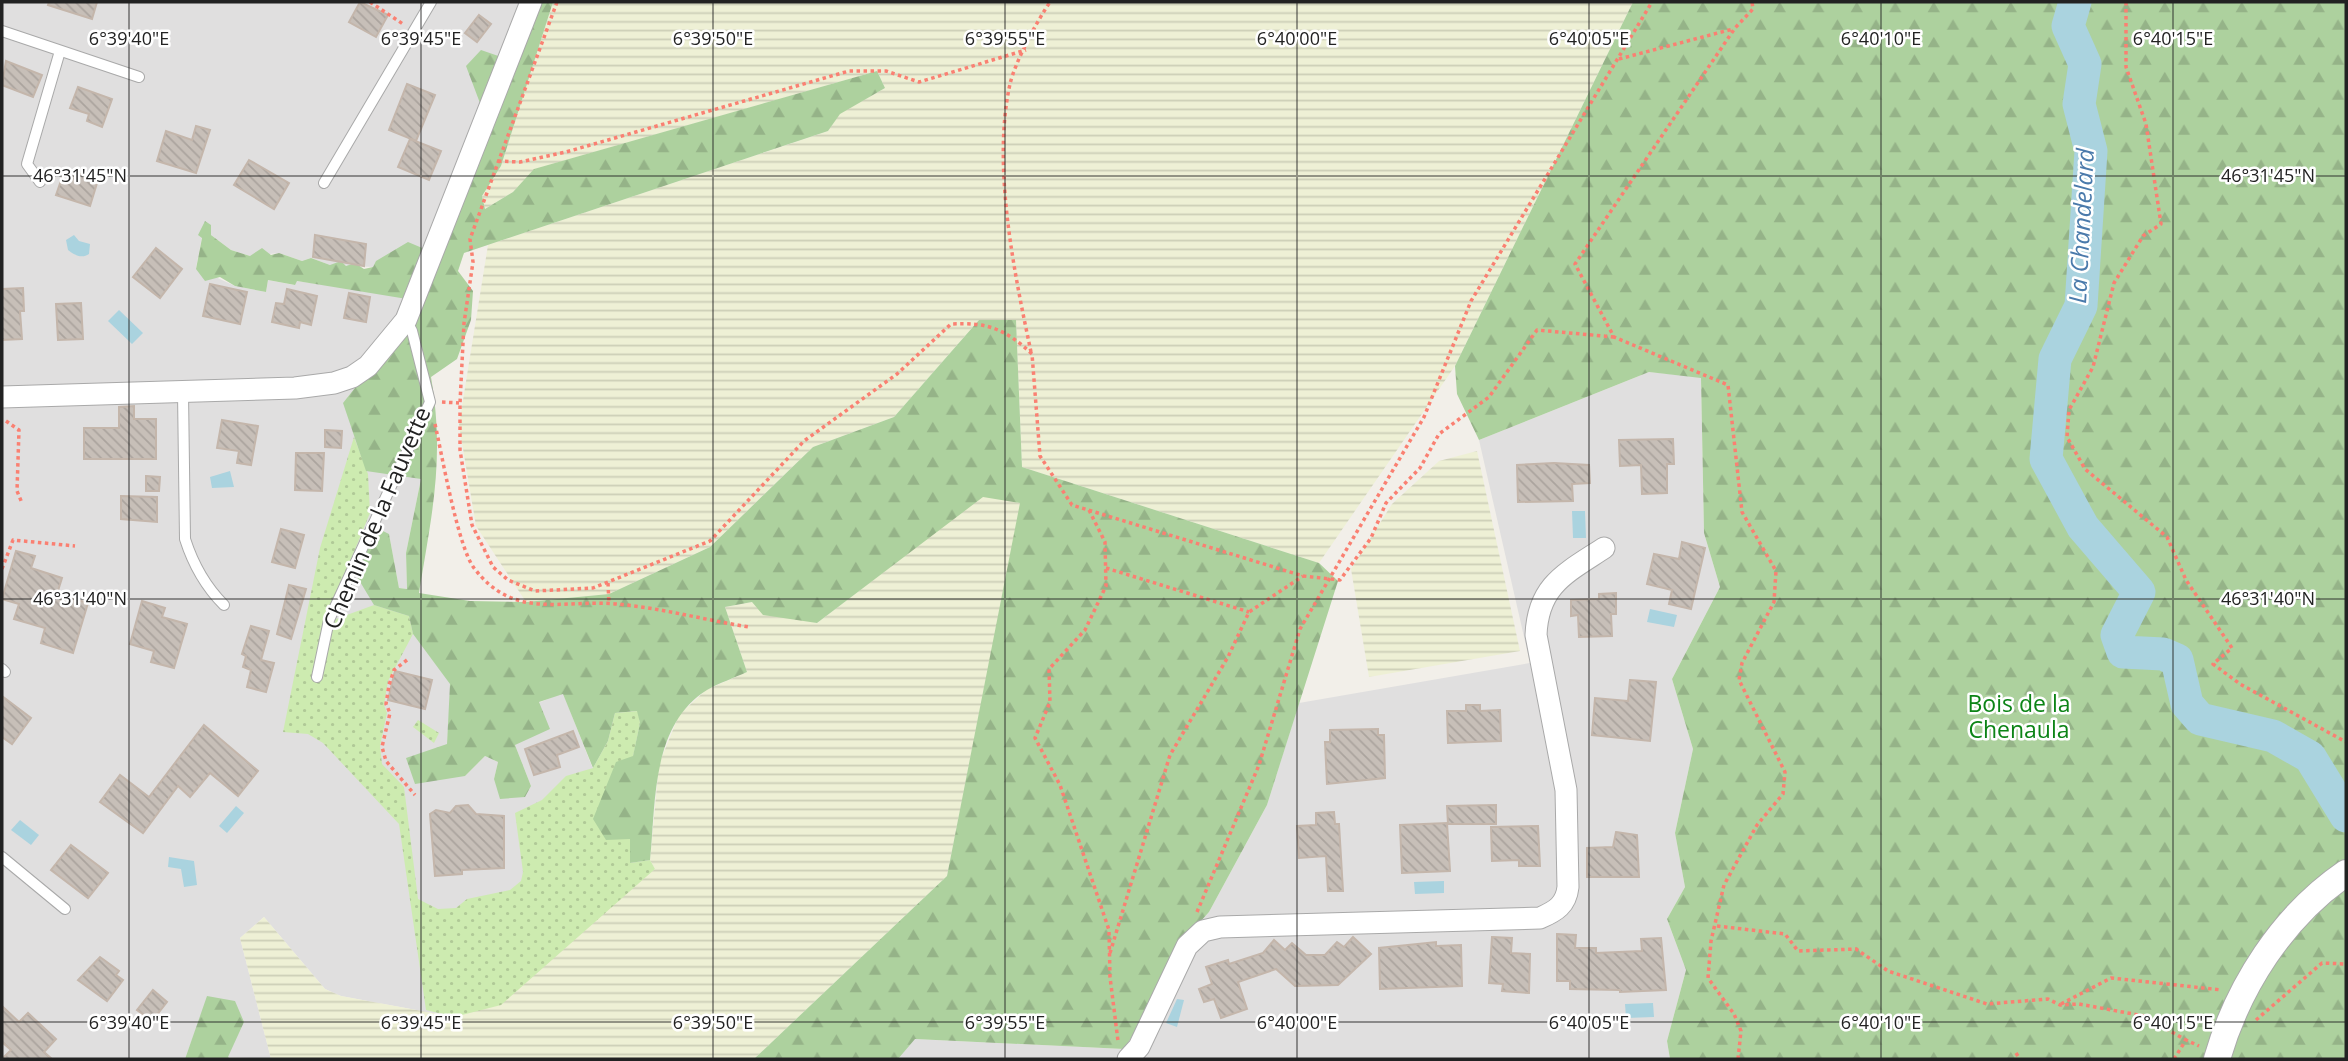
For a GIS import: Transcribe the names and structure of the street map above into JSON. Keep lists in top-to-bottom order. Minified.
{"streets":{"lane":["Chemin de la Fauvette"]},"water":["La Chandelard"],"parks":["Bois de la Chenaula"],"coordinates":["6°39'40\"E","6°39'45\"E","6°39'50\"E","6°39'55\"E","6°40'00\"E","6°40'05\"E","6°40'10\"E","6°40'15\"E","46°31'45\"N","46°31'40\"N"]}
